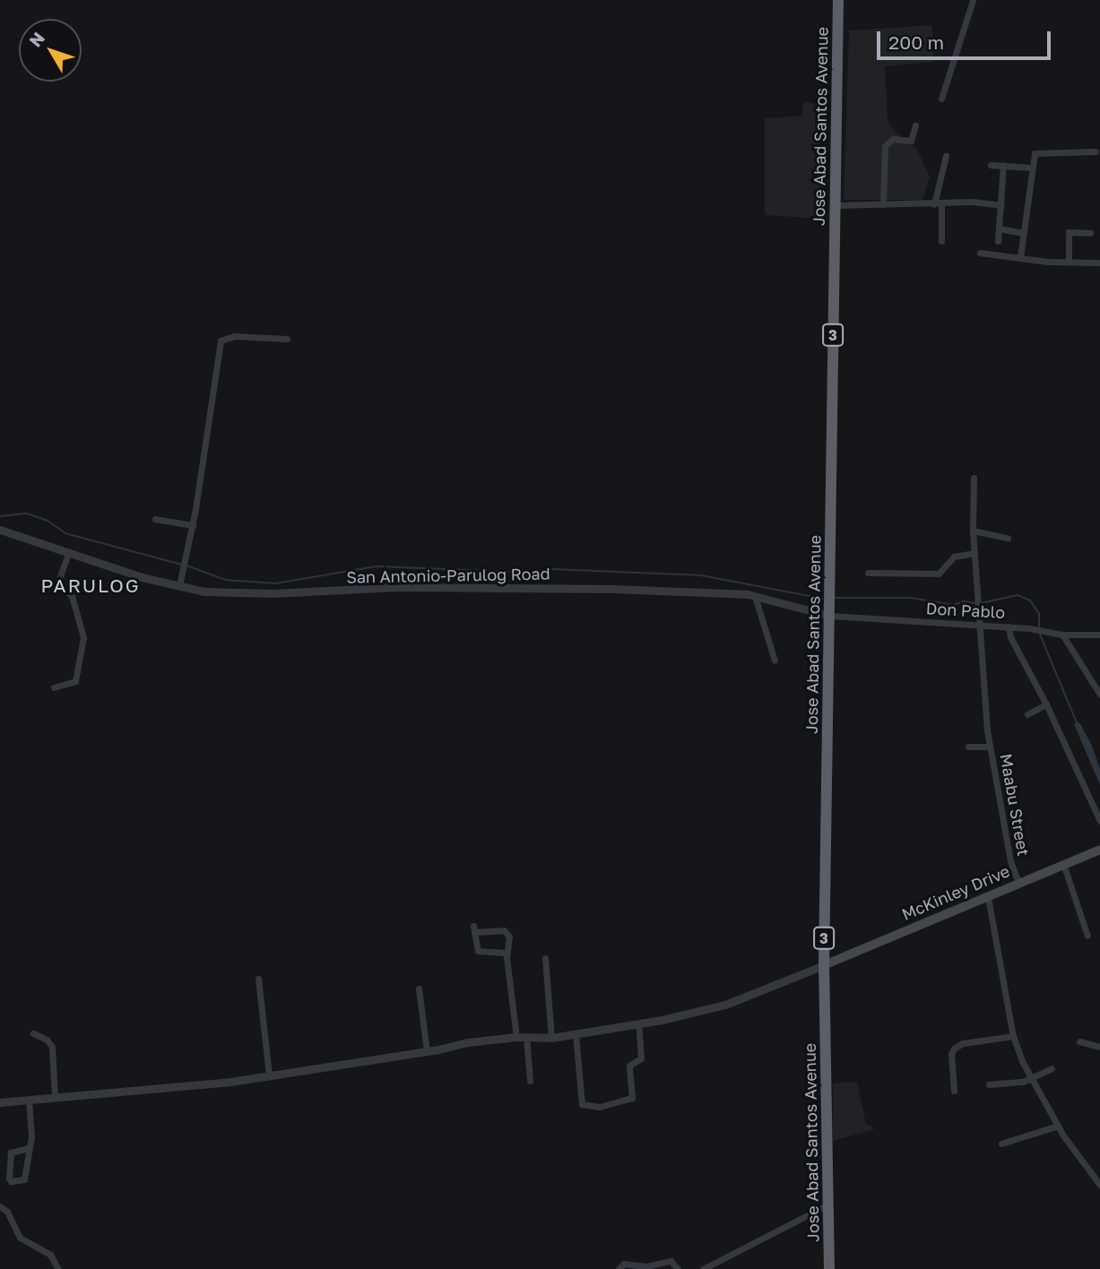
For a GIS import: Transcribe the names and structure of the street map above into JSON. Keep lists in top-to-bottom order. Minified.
{"streets":{"highway":["Jose Abad Santos Avenue","3"],"main road":["McKinley Drive"],"street":["San Antonio-Parulog Road","Don Pablo","Maabu Street"]},"crossings":[["Jose Abad Santos Avenue","San Antonio-Parulog Road"],["Jose Abad Santos Avenue","Don Pablo"],["Jose Abad Santos Avenue","McKinley Drive"],["San Antonio-Parulog Road","Don Pablo"],["Don Pablo","Maabu Street"],["Maabu Street","McKinley Drive"]],"districts":["PARULOG"],"scale_bar":"200 m","north":"top left"}
